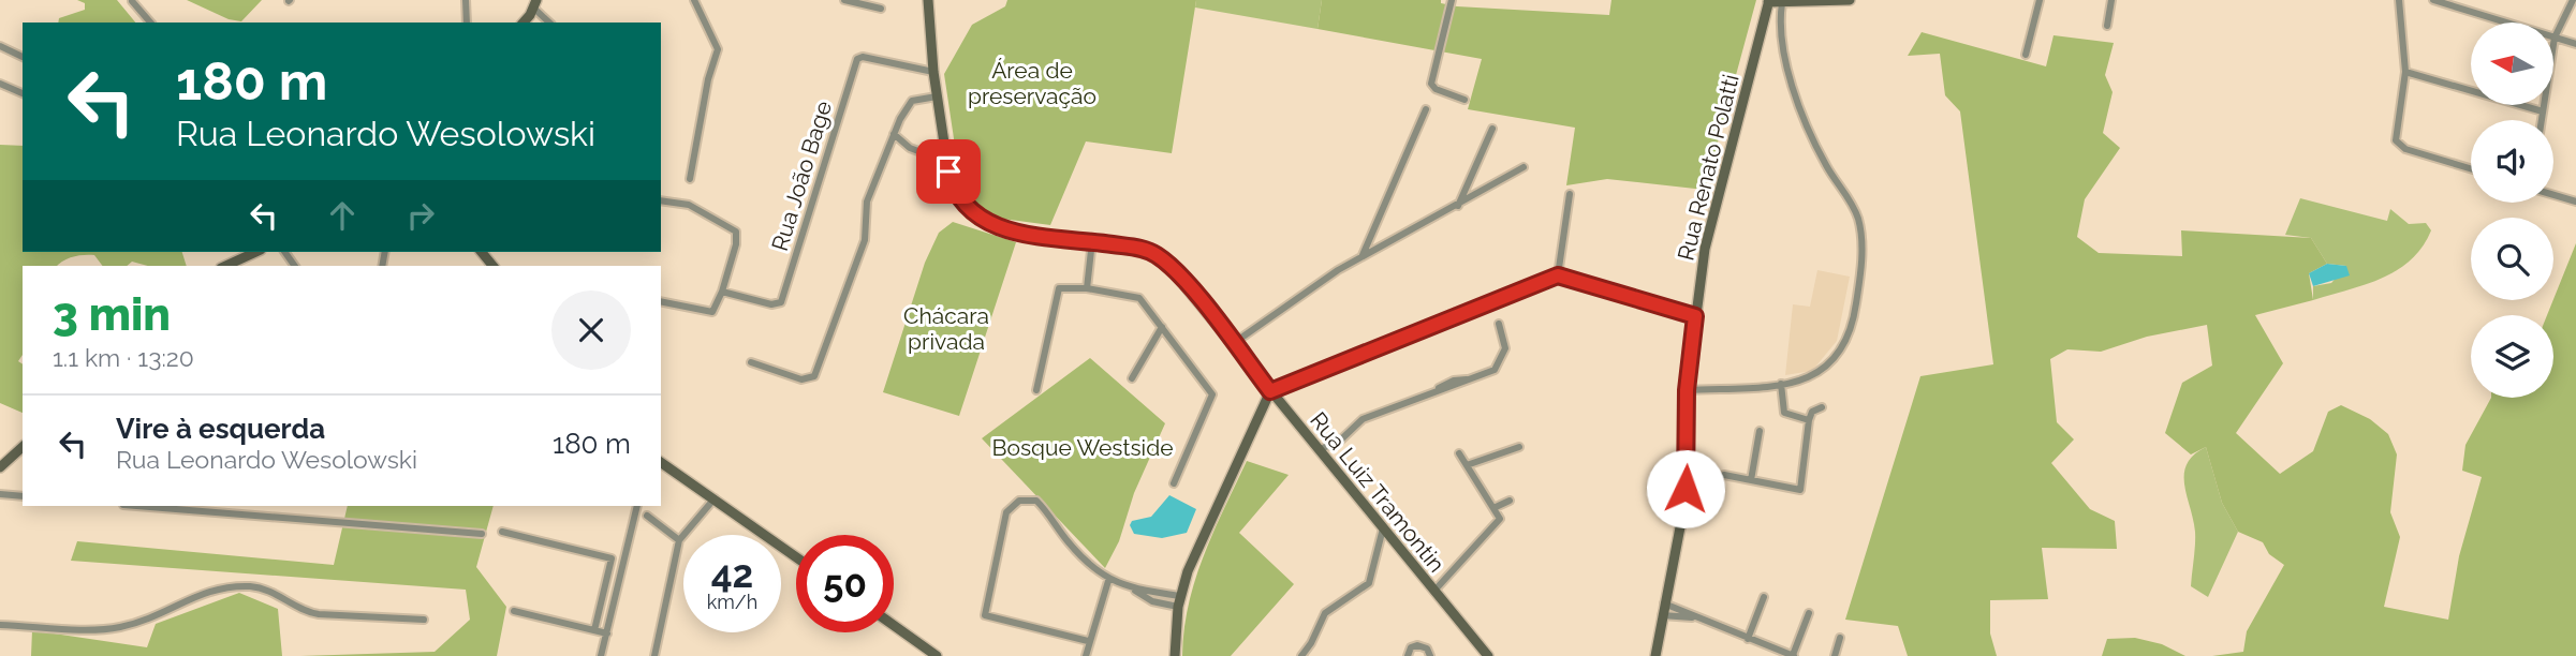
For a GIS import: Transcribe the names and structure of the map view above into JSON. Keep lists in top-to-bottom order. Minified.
{"streets":{"main road":["Rua Renato Polatti","Rua Luiz Tramontin"],"street":["Rua João Bage"]},"crossings":[["Rua João Bage","Rua Luiz Tramontin"]],"parks":["Área de preservação","Chácara privada","Bosque Westside"],"north":"left","page":{"turn":["180 m","Rua Leonardo Wesolowski"],"heading":["3 min","1.1 km · 13:20"],"list":[{"name":"Vire à esquerda","note":"Rua Leonardo Wesolowski","value":"180 m"}],"speed":"42 km/h","limit":"50"}}
